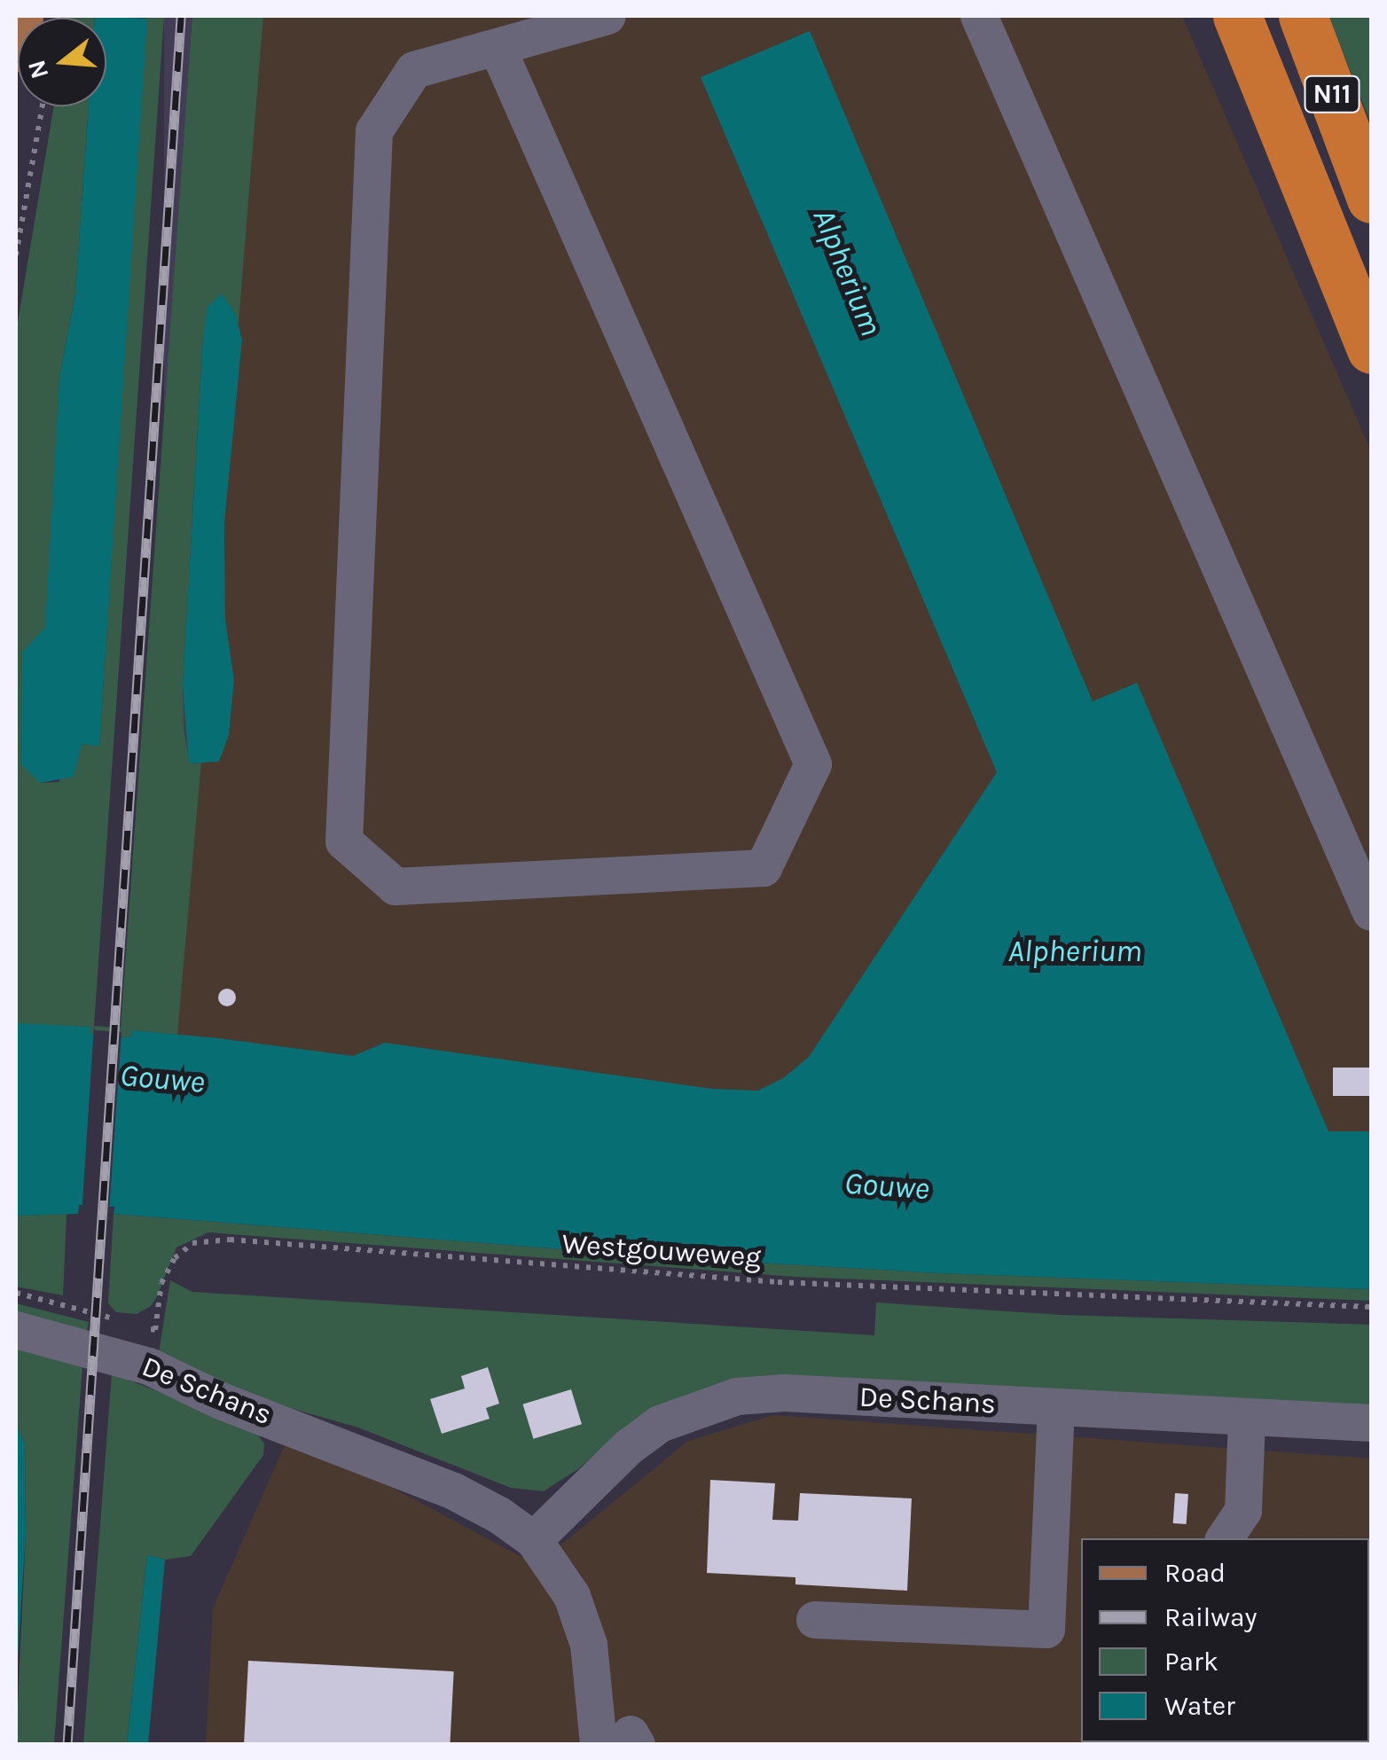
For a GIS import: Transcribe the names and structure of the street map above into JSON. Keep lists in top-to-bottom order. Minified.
{"streets":{"highway":["N11"],"street":["De Schans"],"path":["Westgouweweg"]},"water":["Alpherium","Gouwe"],"legend":["Road","Railway","Park","Water"],"north":"left"}
